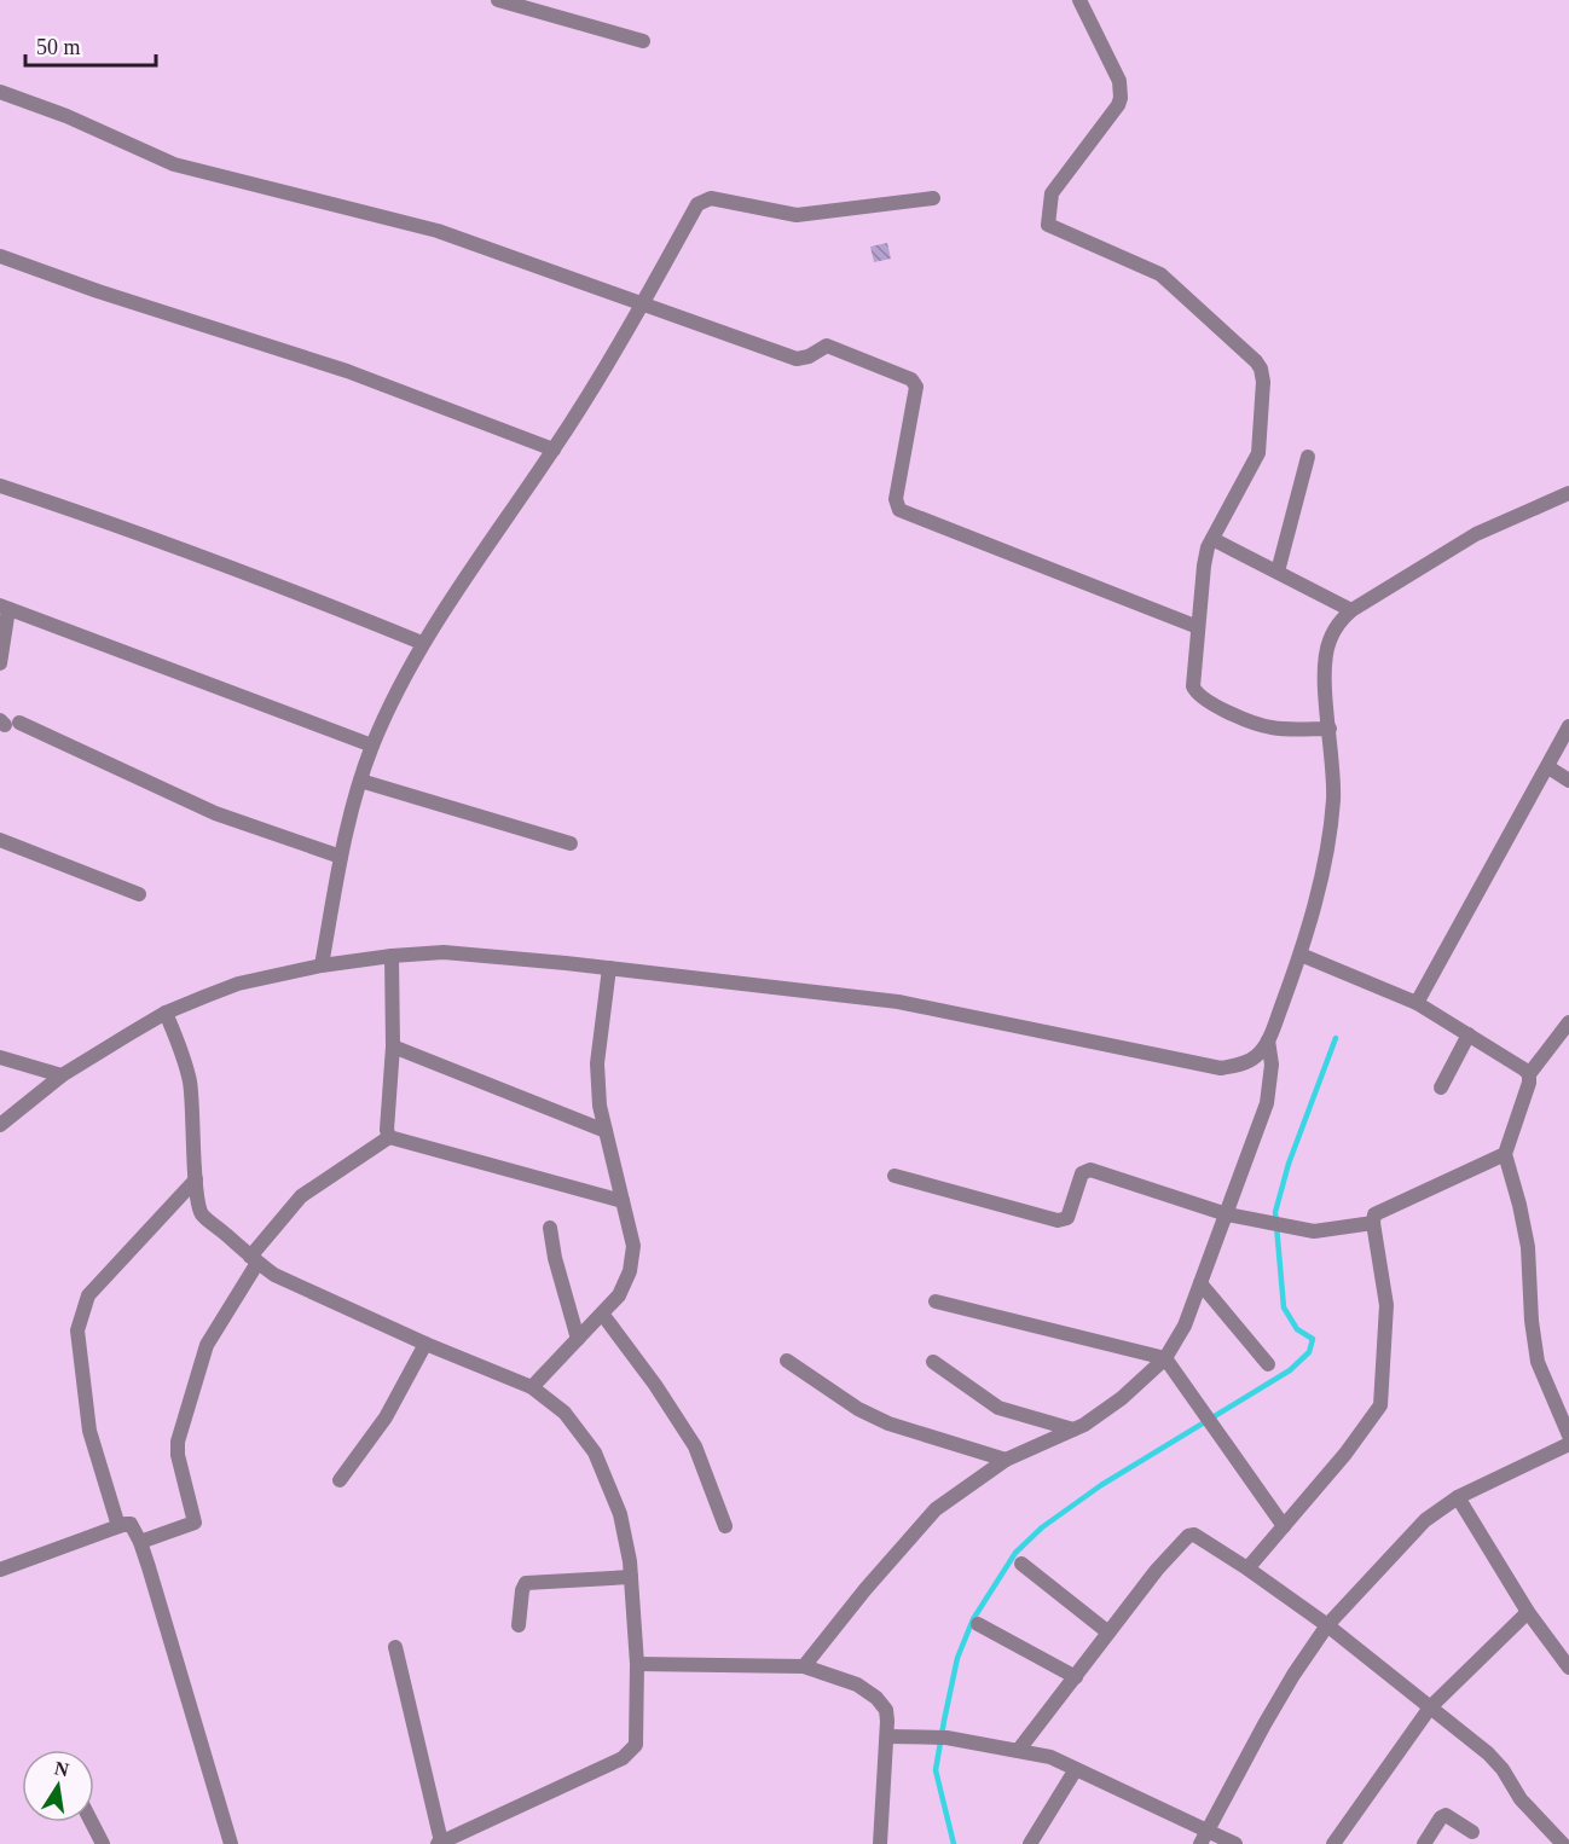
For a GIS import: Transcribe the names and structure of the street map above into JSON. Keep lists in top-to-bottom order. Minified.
{"scale_bar":"50 m","north":"top"}
